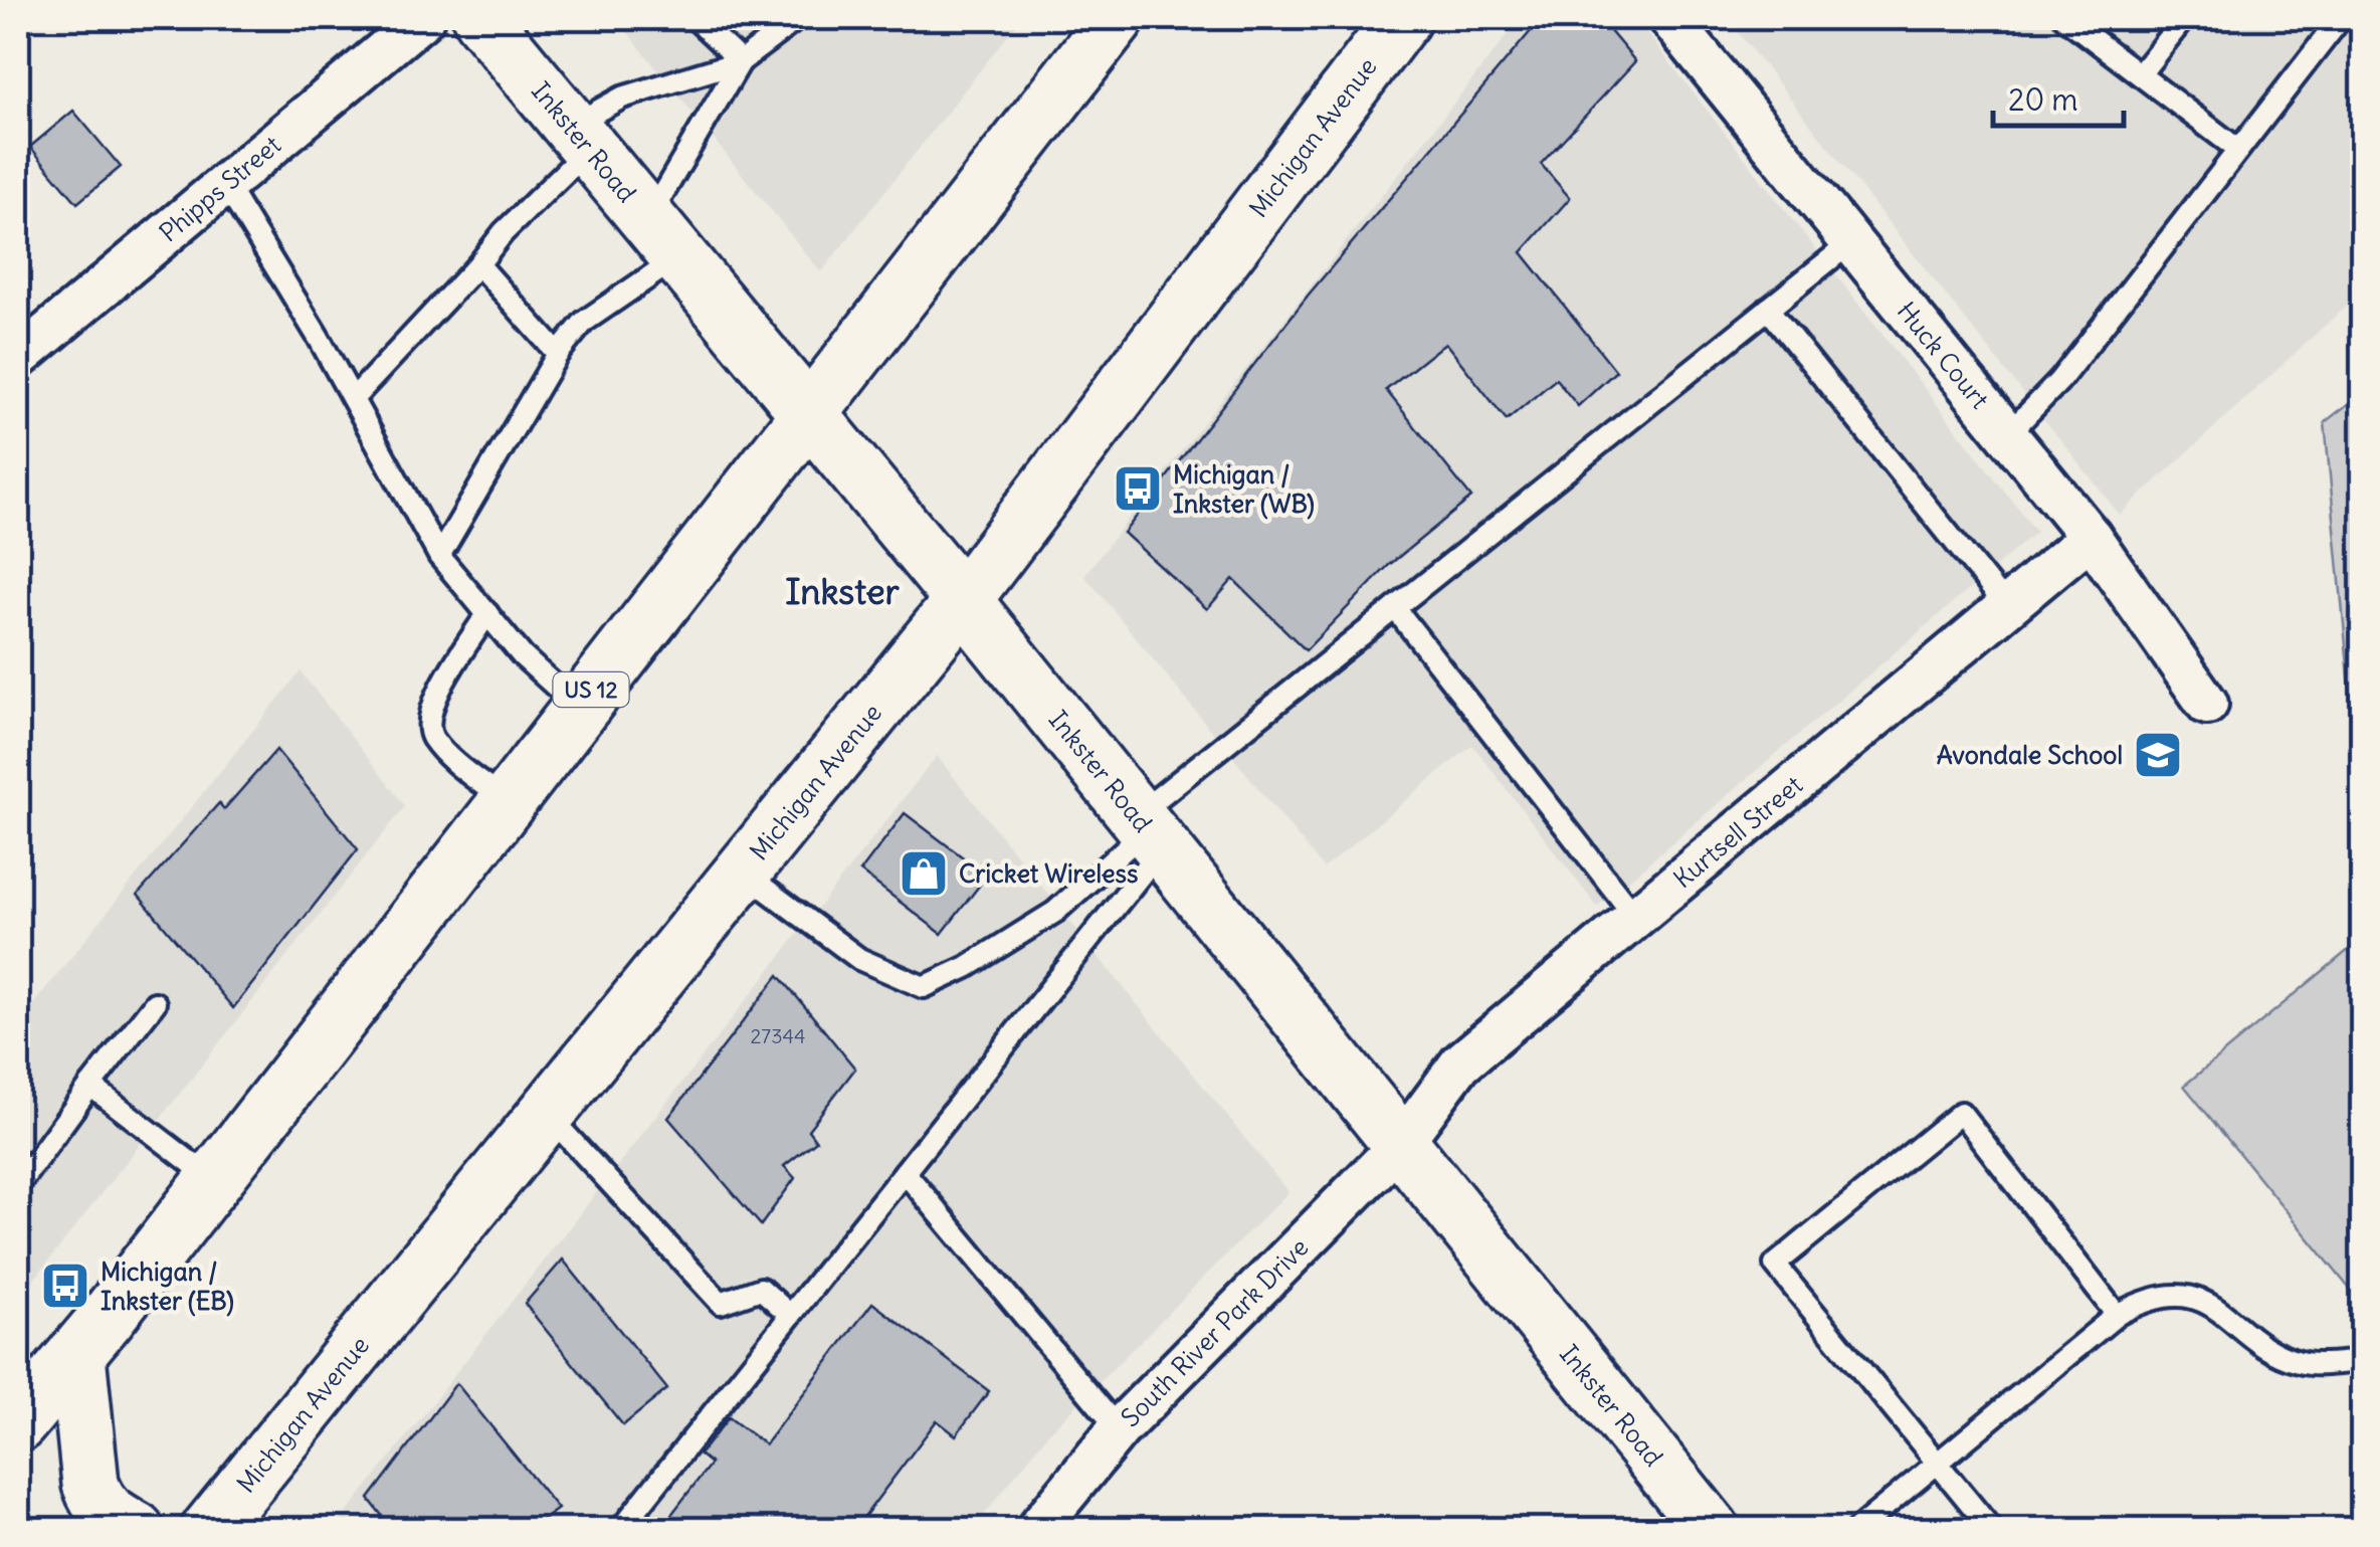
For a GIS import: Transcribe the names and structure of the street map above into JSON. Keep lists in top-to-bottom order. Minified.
{"streets":{"main road":["Michigan Avenue","Inkster Road","US 12"],"street":["Phipps Street","Huck Court","Kurtsell Street","South River Park Drive"]},"crossings":[["Michigan Avenue","Inkster Road"],["Inkster Road","US 12"],["Inkster Road","Kurtsell Street"],["Inkster Road","South River Park Drive"],["Huck Court","Kurtsell Street"],["Kurtsell Street","South River Park Drive"]],"districts":["Inkster"],"places":{"bus stop":["Michigan / Inkster (WB)","Michigan / Inkster (EB)"],"school or university":["Avondale School"],"shop":["Cricket Wireless"]},"house_numbers":["27344"],"scale_bar":"20 m"}
